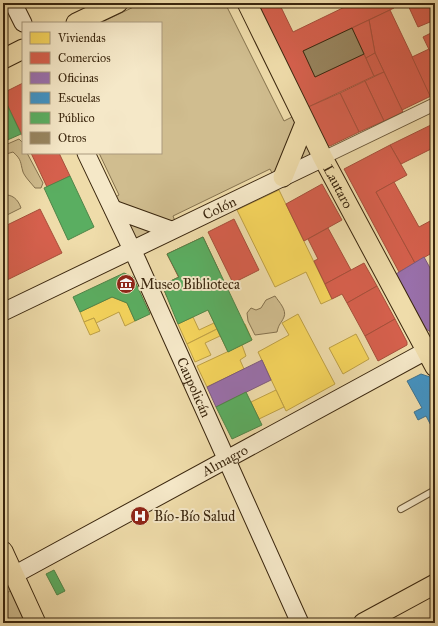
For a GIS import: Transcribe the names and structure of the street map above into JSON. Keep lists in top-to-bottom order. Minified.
{"streets":{"main road":["Lautaro"],"street":["Colón","Caupolicán","Almagro"]},"crossings":[["Lautaro","Colón"],["Lautaro","Almagro"],["Colón","Caupolicán"],["Caupolicán","Almagro"]],"places":{"museum":["Museo Biblioteca"],"hospital":["Bío-Bío Salud"]},"legend":["Viviendas","Comercios","Oficinas","Escuelas","Público","Otros"]}
